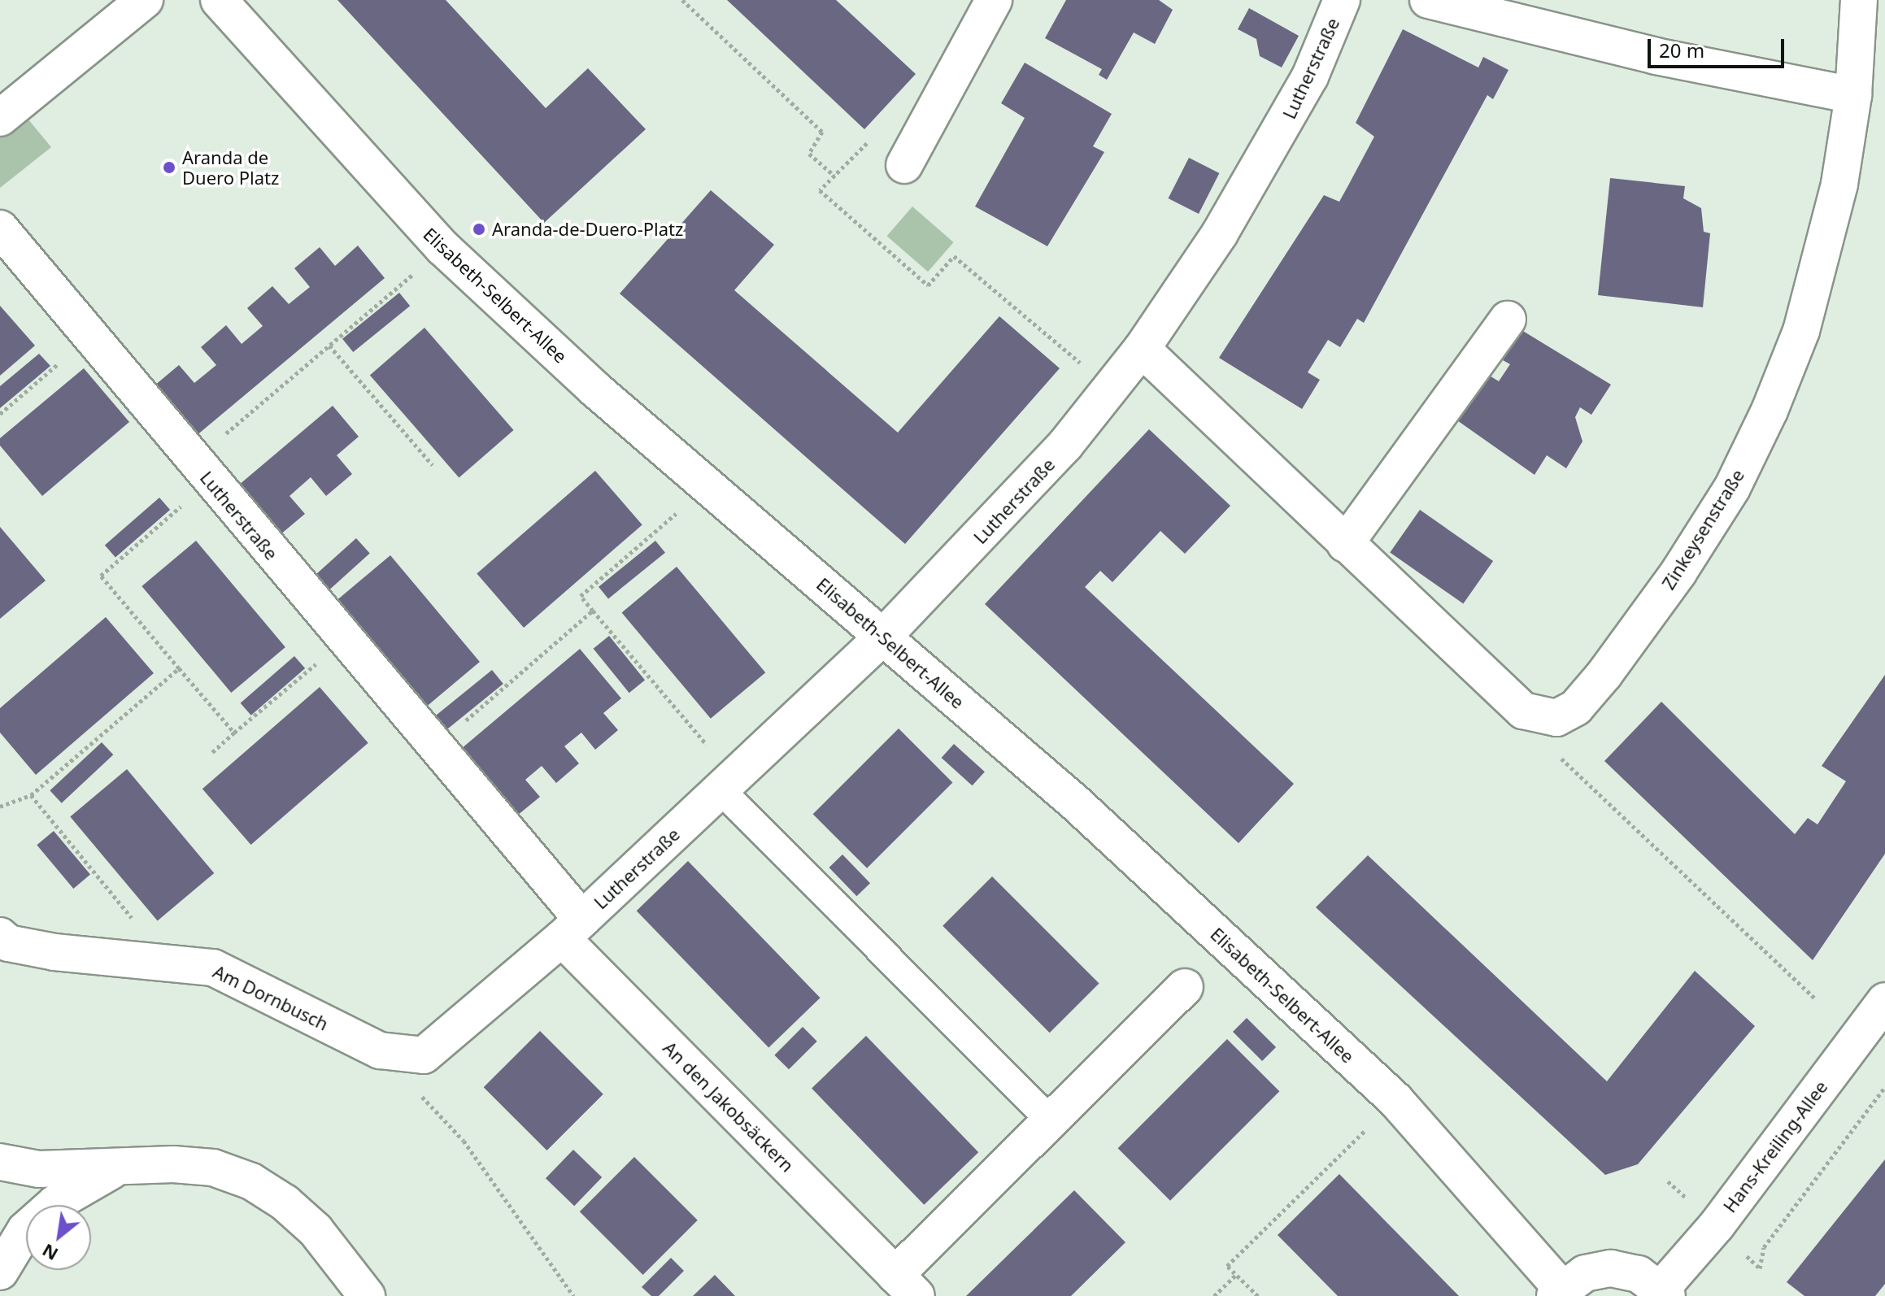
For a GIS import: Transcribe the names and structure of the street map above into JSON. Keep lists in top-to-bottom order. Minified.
{"streets":{"street":["Lutherstraße","Elisabeth-Selbert-Allee","Zinkeysenstraße","Am Dornbusch","An den Jakobsäckern","Hans-Kreiling-Allee"]},"crossings":[["Lutherstraße","Elisabeth-Selbert-Allee"],["Lutherstraße","Am Dornbusch"],["Lutherstraße","An den Jakobsäckern"],["Elisabeth-Selbert-Allee","Hans-Kreiling-Allee"]],"places":["Aranda de Duero Platz","Aranda-de-Duero-Platz"],"scale_bar":"20 m","north":"bottom left"}
